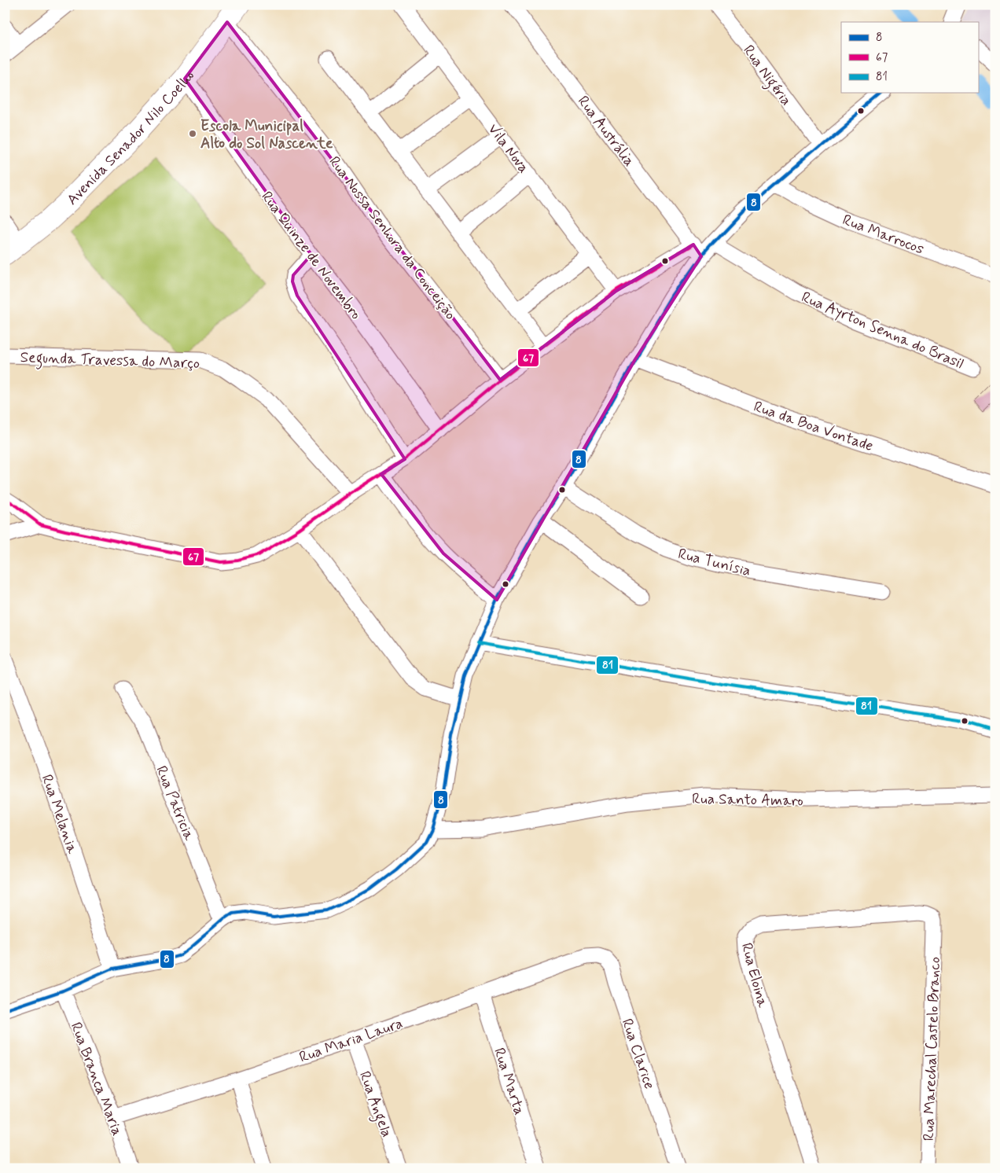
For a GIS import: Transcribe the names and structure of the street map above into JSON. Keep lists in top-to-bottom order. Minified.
{"streets":{"main road":["Avenida Senador Nilo Coelho"],"street":["Rua Nigéria","Rua Austrália","Vila Nova","Rua Marrocos","Rua Nossa Senhora da Conceição","Rua Quinze de Novembro","Rua Ayrton Senna do Brasil","Segunda Travessa do Março","Rua da Boa Vontade","Rua Tunísia","Rua Santo Amaro","Rua Patricia","Rua Melania","Rua Eloina","Rua Maria Laura","Rua Marechal Castelo Branco","Rua Clarice","Rua Branca Maria","Rua Marta","Rua Angela"]},"crossings":[["Avenida Senador Nilo Coelho","Rua Nossa Senhora da Conceição"],["Avenida Senador Nilo Coelho","Rua Quinze de Novembro"],["Rua Eloina","Rua Marechal Castelo Branco"],["Rua Maria Laura","Rua Clarice"],["Rua Maria Laura","Rua Branca Maria"],["Rua Maria Laura","Rua Marta"],["Rua Maria Laura","Rua Angela"]],"places":["Escola Municipal Alto do Sol Nascente"],"lines":["transit line 8","transit line 67","transit line 81"],"legend":["8","67","81"]}
